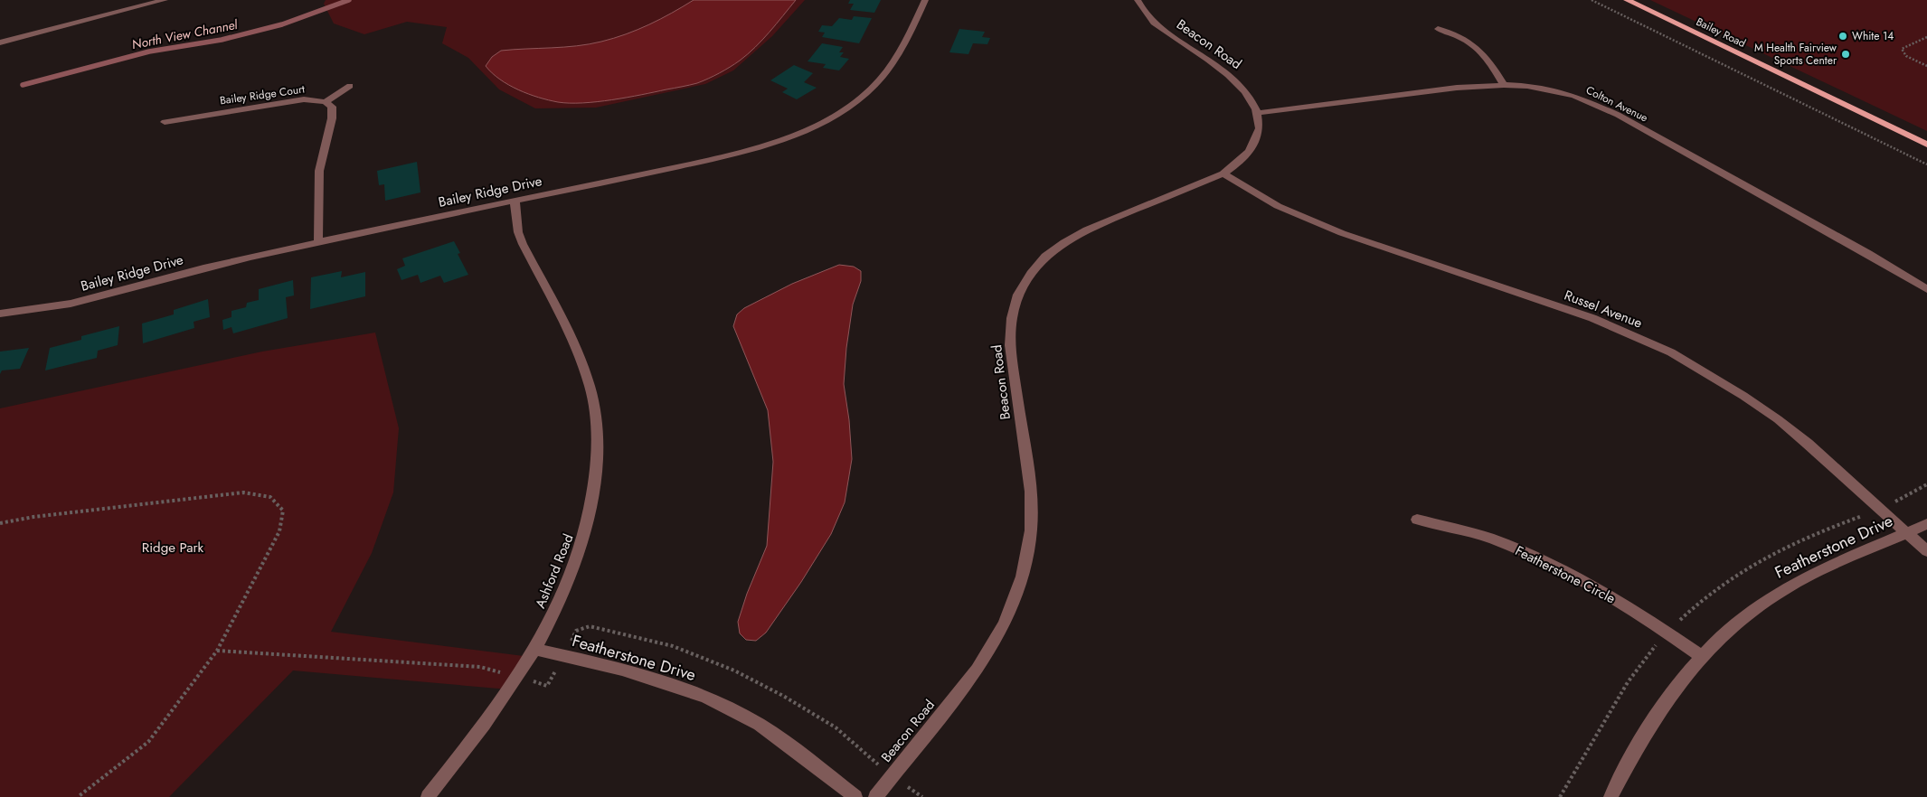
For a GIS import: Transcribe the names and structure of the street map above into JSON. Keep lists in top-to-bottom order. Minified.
{"streets":{"main road":["Bailey Road"],"street":["Beacon Road","Bailey Ridge Court","Colton Avenue","Bailey Ridge Drive","Russel Avenue","Featherstone Drive","Ashford Road","Featherstone Circle"]},"crossings":[["Beacon Road","Colton Avenue"],["Beacon Road","Russel Avenue"],["Bailey Ridge Drive","Ashford Road"],["Russel Avenue","Featherstone Drive"],["Featherstone Drive","Ashford Road"],["Featherstone Drive","Featherstone Circle"]],"water":["North View Channel"],"parks":["Ridge Park"],"places":["White 14","M Health Fairview Sports Center"]}
